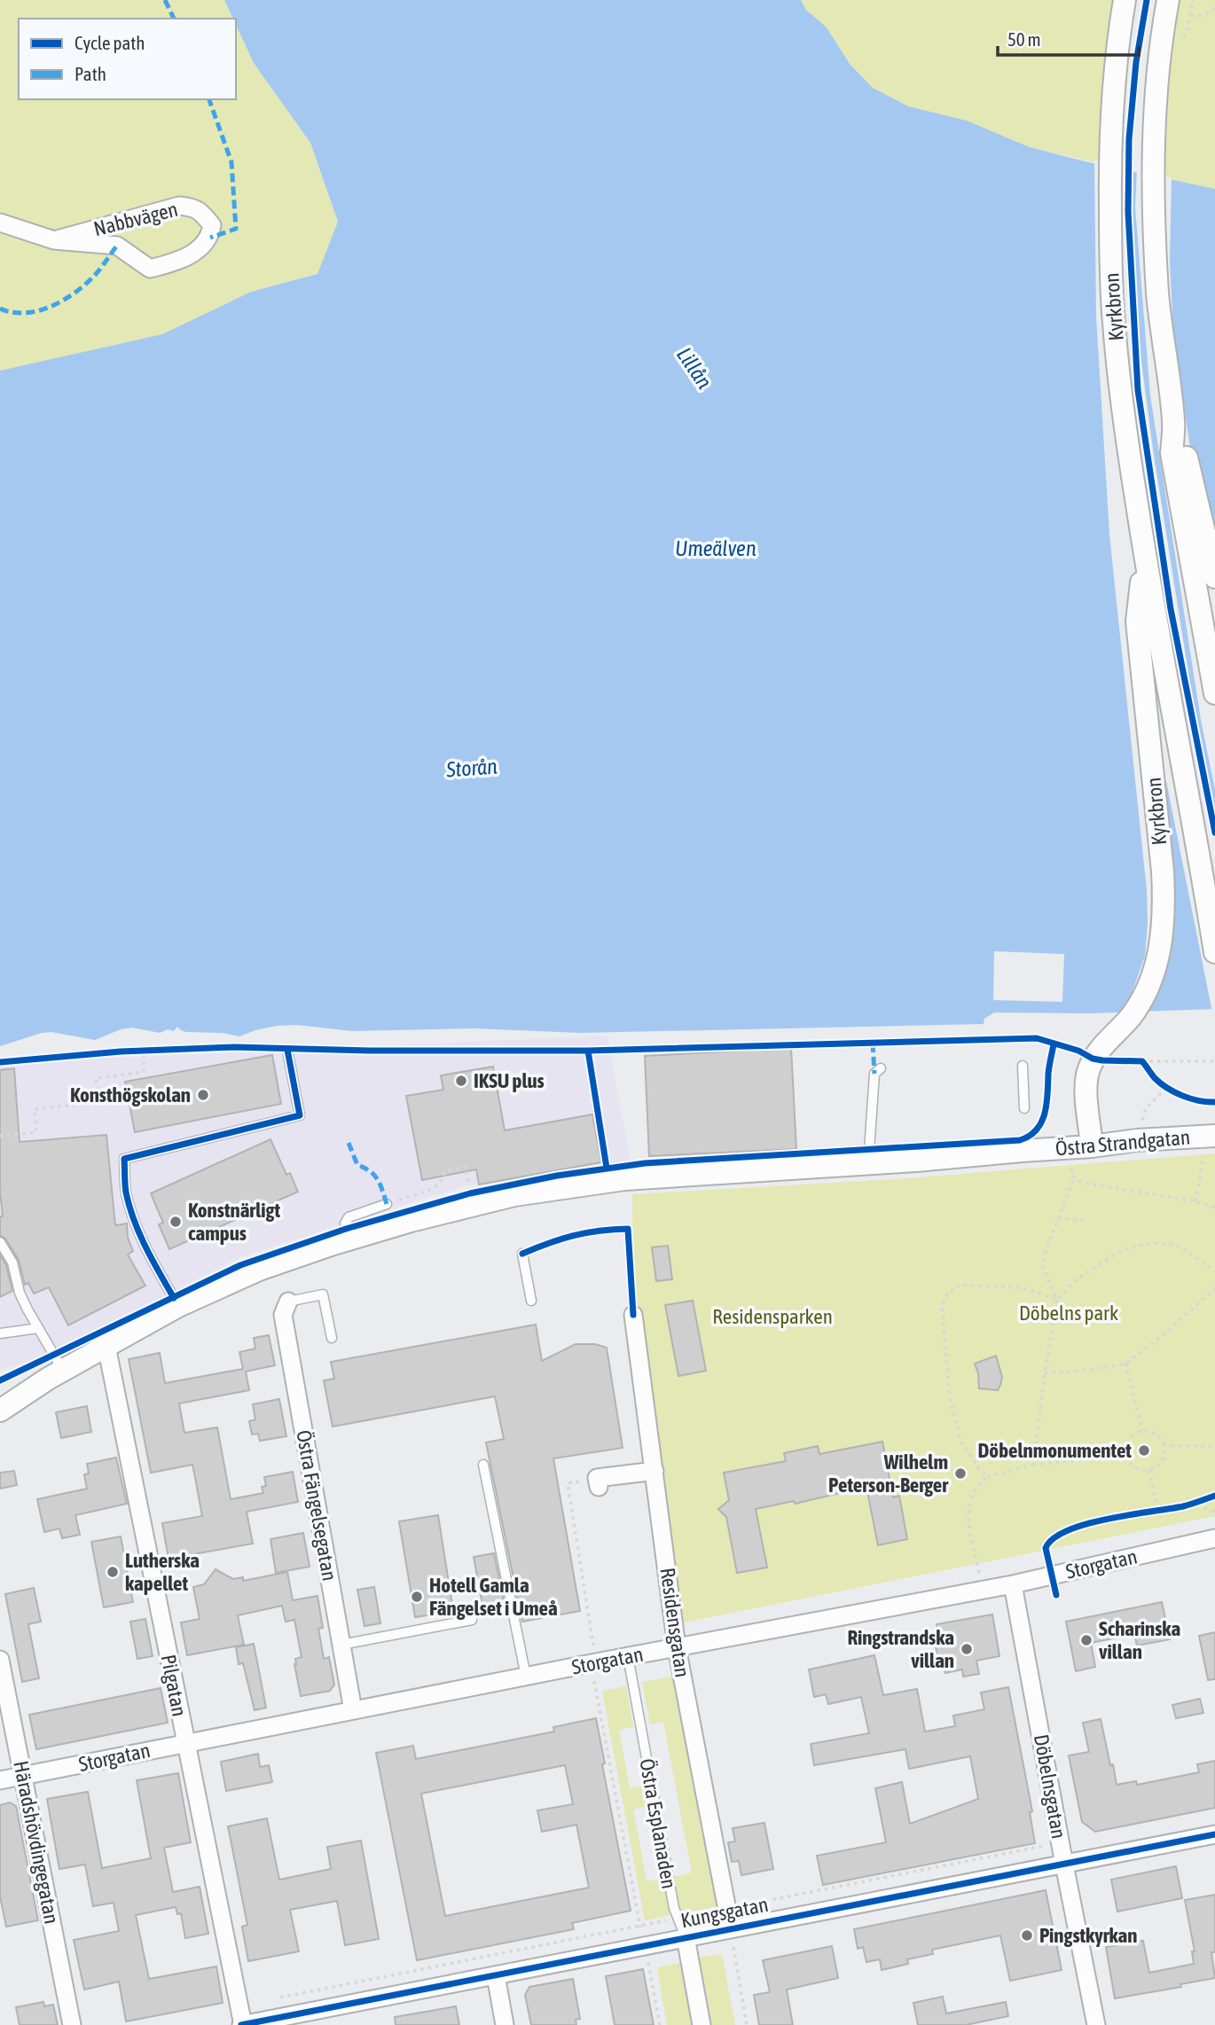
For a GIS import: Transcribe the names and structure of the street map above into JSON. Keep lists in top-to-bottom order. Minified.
{"streets":{"street":["Nabbvägen","Kyrkbron","Östra Strandgatan","Östra Fängelsegatan","Storgatan","Residensgatan","Pilgatan","Döbelnsgatan","Östra Esplanaden","Häradshövdingegatan","Kungsgatan"]},"crossings":[["Kyrkbron","Östra Strandgatan"],["Östra Strandgatan","Pilgatan"],["Östra Fängelsegatan","Storgatan"],["Storgatan","Residensgatan"],["Storgatan","Pilgatan"],["Storgatan","Döbelnsgatan"],["Storgatan","Östra Esplanaden"],["Storgatan","Häradshövdingegatan"],["Residensgatan","Kungsgatan"],["Pilgatan","Kungsgatan"],["Döbelnsgatan","Kungsgatan"],["Östra Esplanaden","Kungsgatan"]],"water":["Lillån","Umeälven","Storån"],"parks":["Döbelns park","Residensparken"],"places":["IKSU plus","Konsthögskolan","Konstnärligt campus","Döbelnmonumentet","Wilhelm Peterson-Berger","Lutherska kapellet","Hotell Gamla Fängelset i Umeå","Scharinska villan","Ringstrandska villan","Pingstkyrkan"],"legend":["Cycle path","Path"],"scale_bar":"50 m"}
